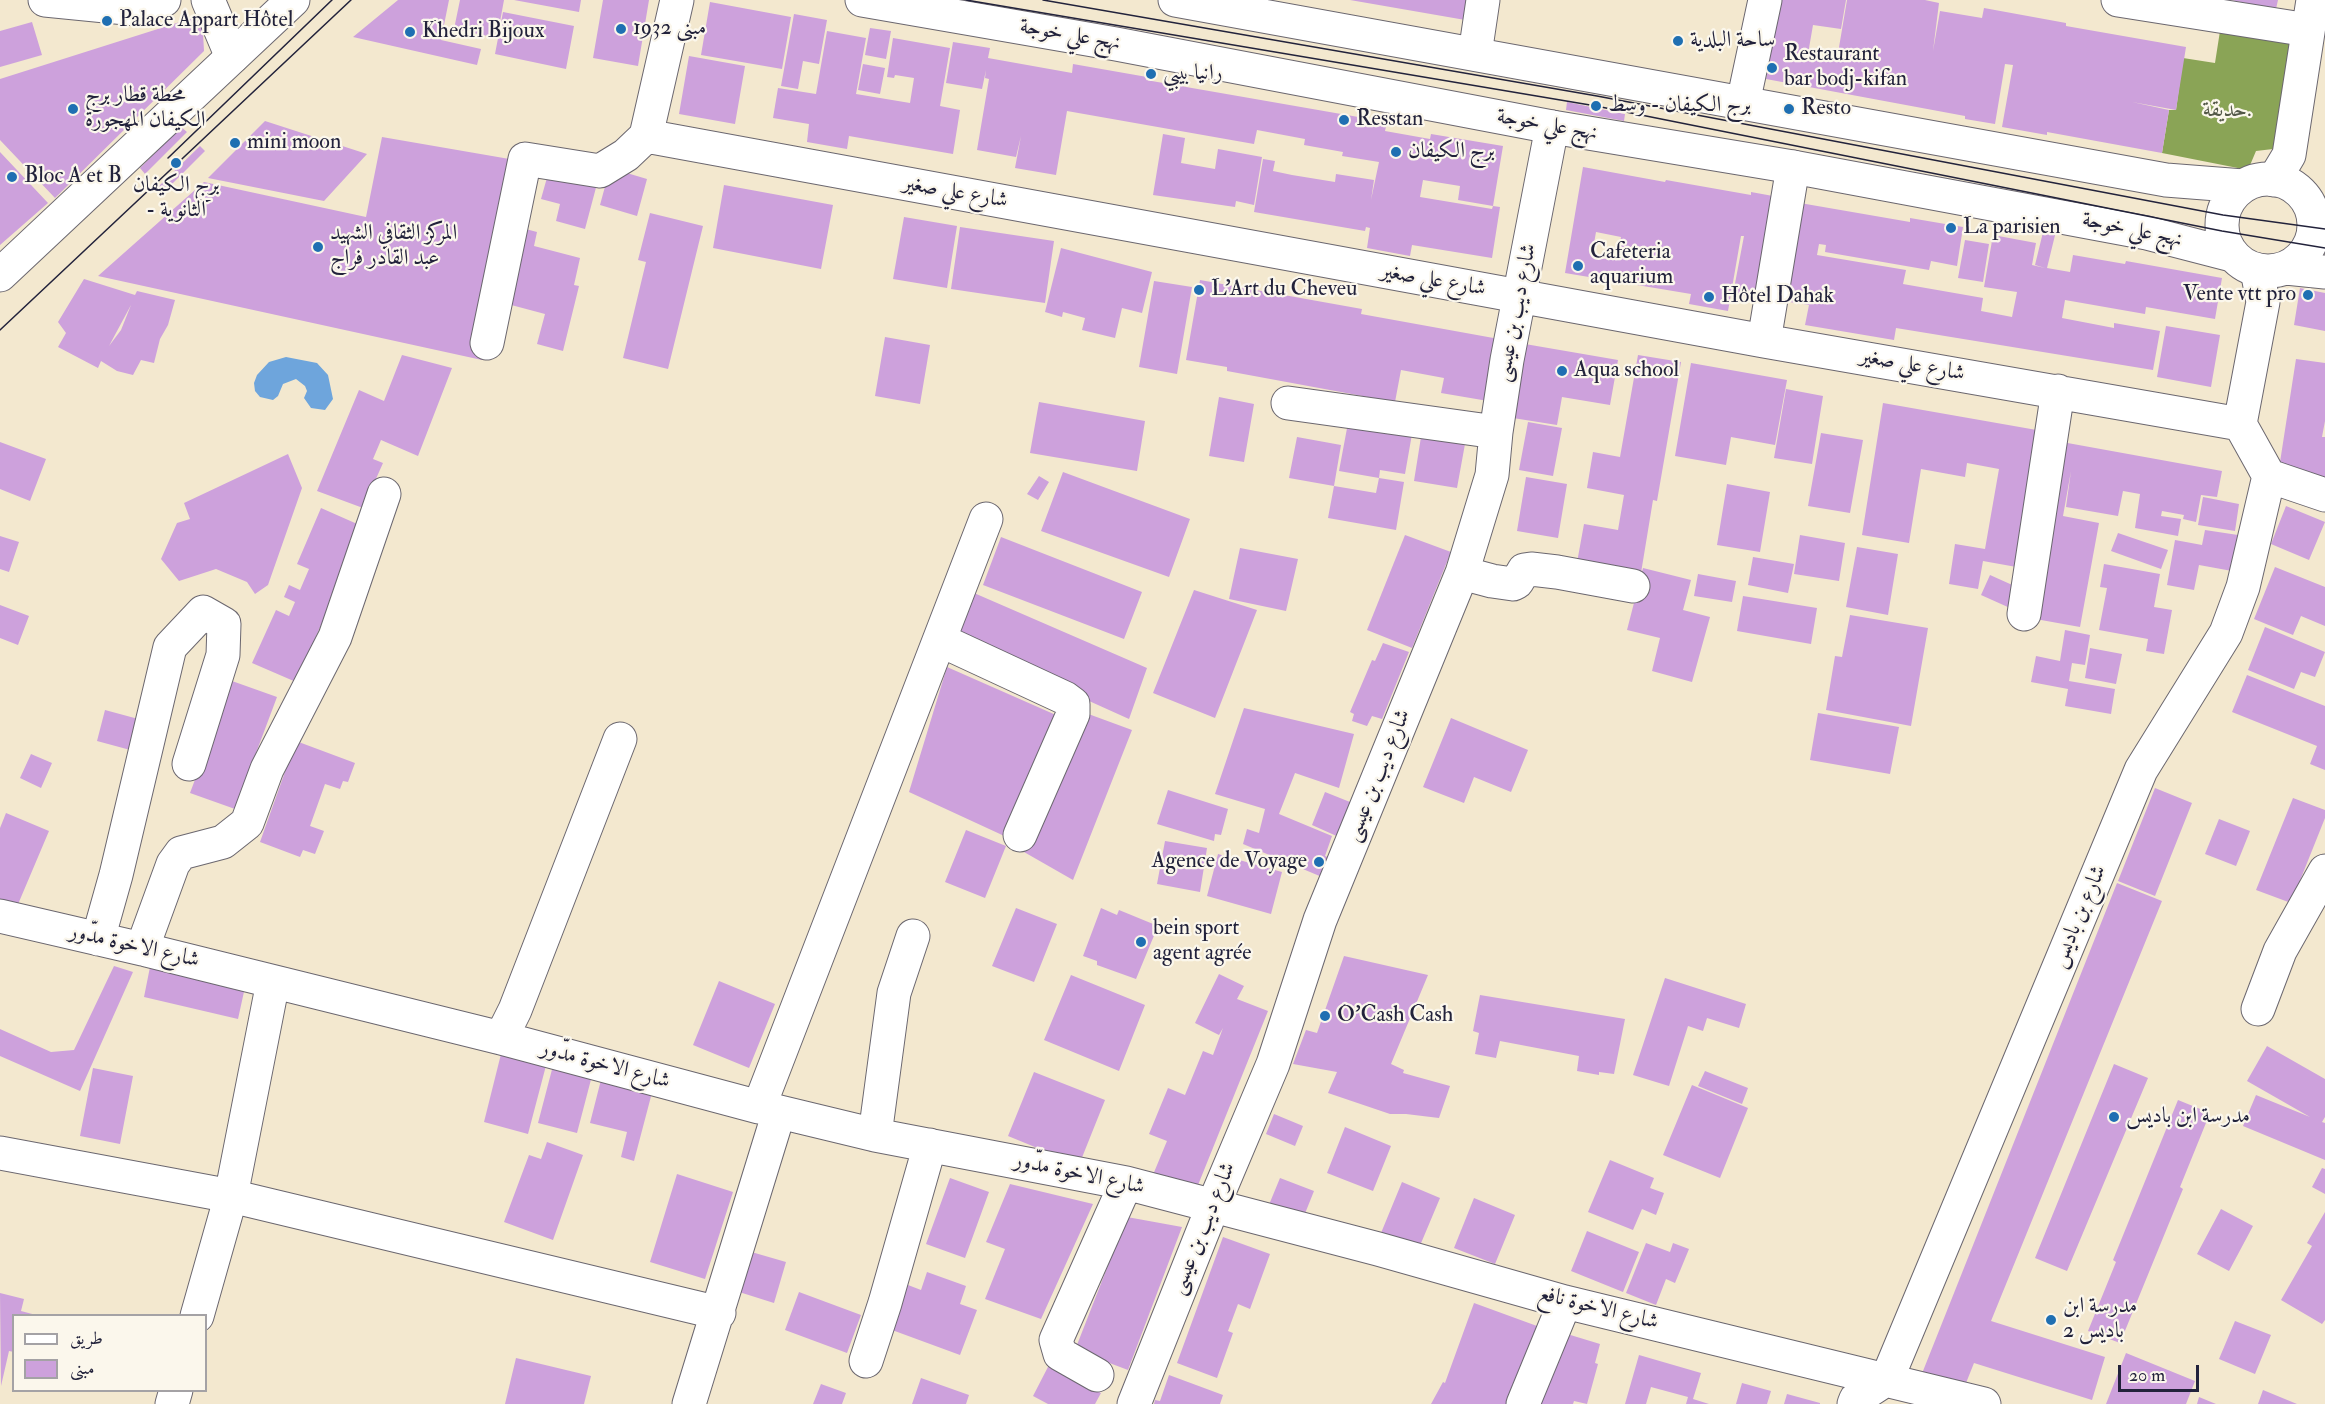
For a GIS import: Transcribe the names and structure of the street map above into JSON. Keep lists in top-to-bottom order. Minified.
{"streets":{"street":["نهج علي خوجة","شارع علي صغير","شارع ديب بن عيسى","شارع بن باديس","شارع الاخوة مدّور","شارع الاخوة نافع"]},"crossings":[["نهج علي خوجة","شارع ديب بن عيسى"],["شارع علي صغير","شارع ديب بن عيسى"],["شارع ديب بن عيسى","شارع الاخوة مدّور"],["شارع ديب بن عيسى","شارع الاخوة نافع"],["شارع بن باديس","شارع الاخوة نافع"],["شارع الاخوة مدّور","شارع الاخوة نافع"]],"parks":["حديقة."],"places":["Palace Appart Hôtel","مبنى 1932","Khedri Bijoux","ساحة البلدية","Restaurant bar bodj-kifan","رانيا بيبي","برج الكيفان - وسط","محطة قطار برج الكيفان المهجورة","Resto","Resstan","mini moon","برج الكيفان","برج الكيفان - الثانوية","Bloc A et B","La parisien","المركز الثقافي الشهيد عبد القادر فراج","Cafeteria aquarium","L'Art du Cheveu","Vente vtt pro","Hôtel Dahak","Aqua school","Agence de Voyage","bein sport agent agrée","O'Cash Cash","مدرسة ابن باديس","مدرسة ابن باديس 2"],"legend":["طريق","مبنى"],"scale_bar":"20 m"}
